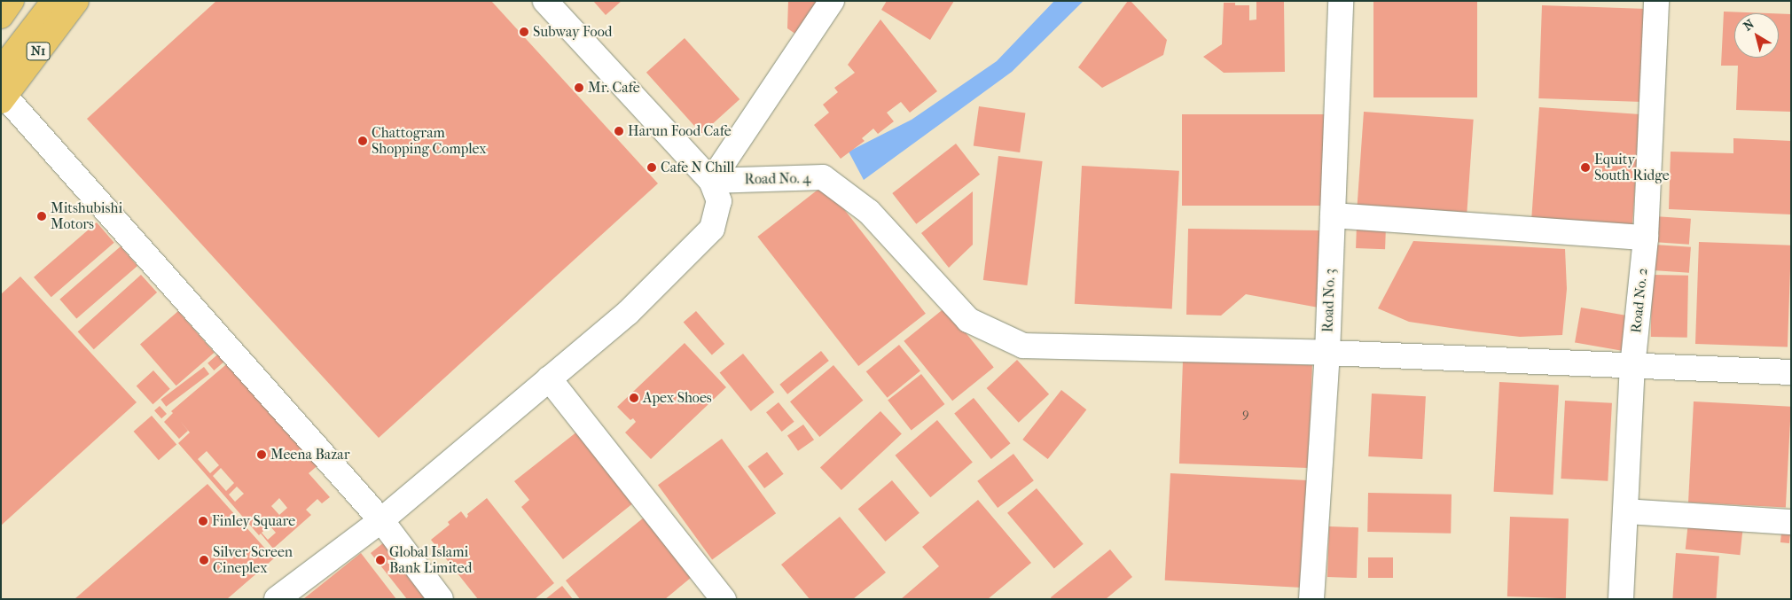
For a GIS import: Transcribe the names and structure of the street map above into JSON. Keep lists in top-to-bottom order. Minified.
{"streets":{"highway":["N1"],"street":["Road No. 4","Road No. 3","Road No. 2"]},"crossings":[["Road No. 4","Road No. 3"]],"places":["Subway Food","Mr. Cafe","Harun Food Cafe","Chattogram Shopping Complex","Cafe N Chill","Equity South Ridge","Mitshubishi Motors","Apex Shoes","Meena Bazar","Finley Square","Silver Screen Cineplex","Global Islami Bank Limited"],"house_numbers":["9"],"north":"top left"}
